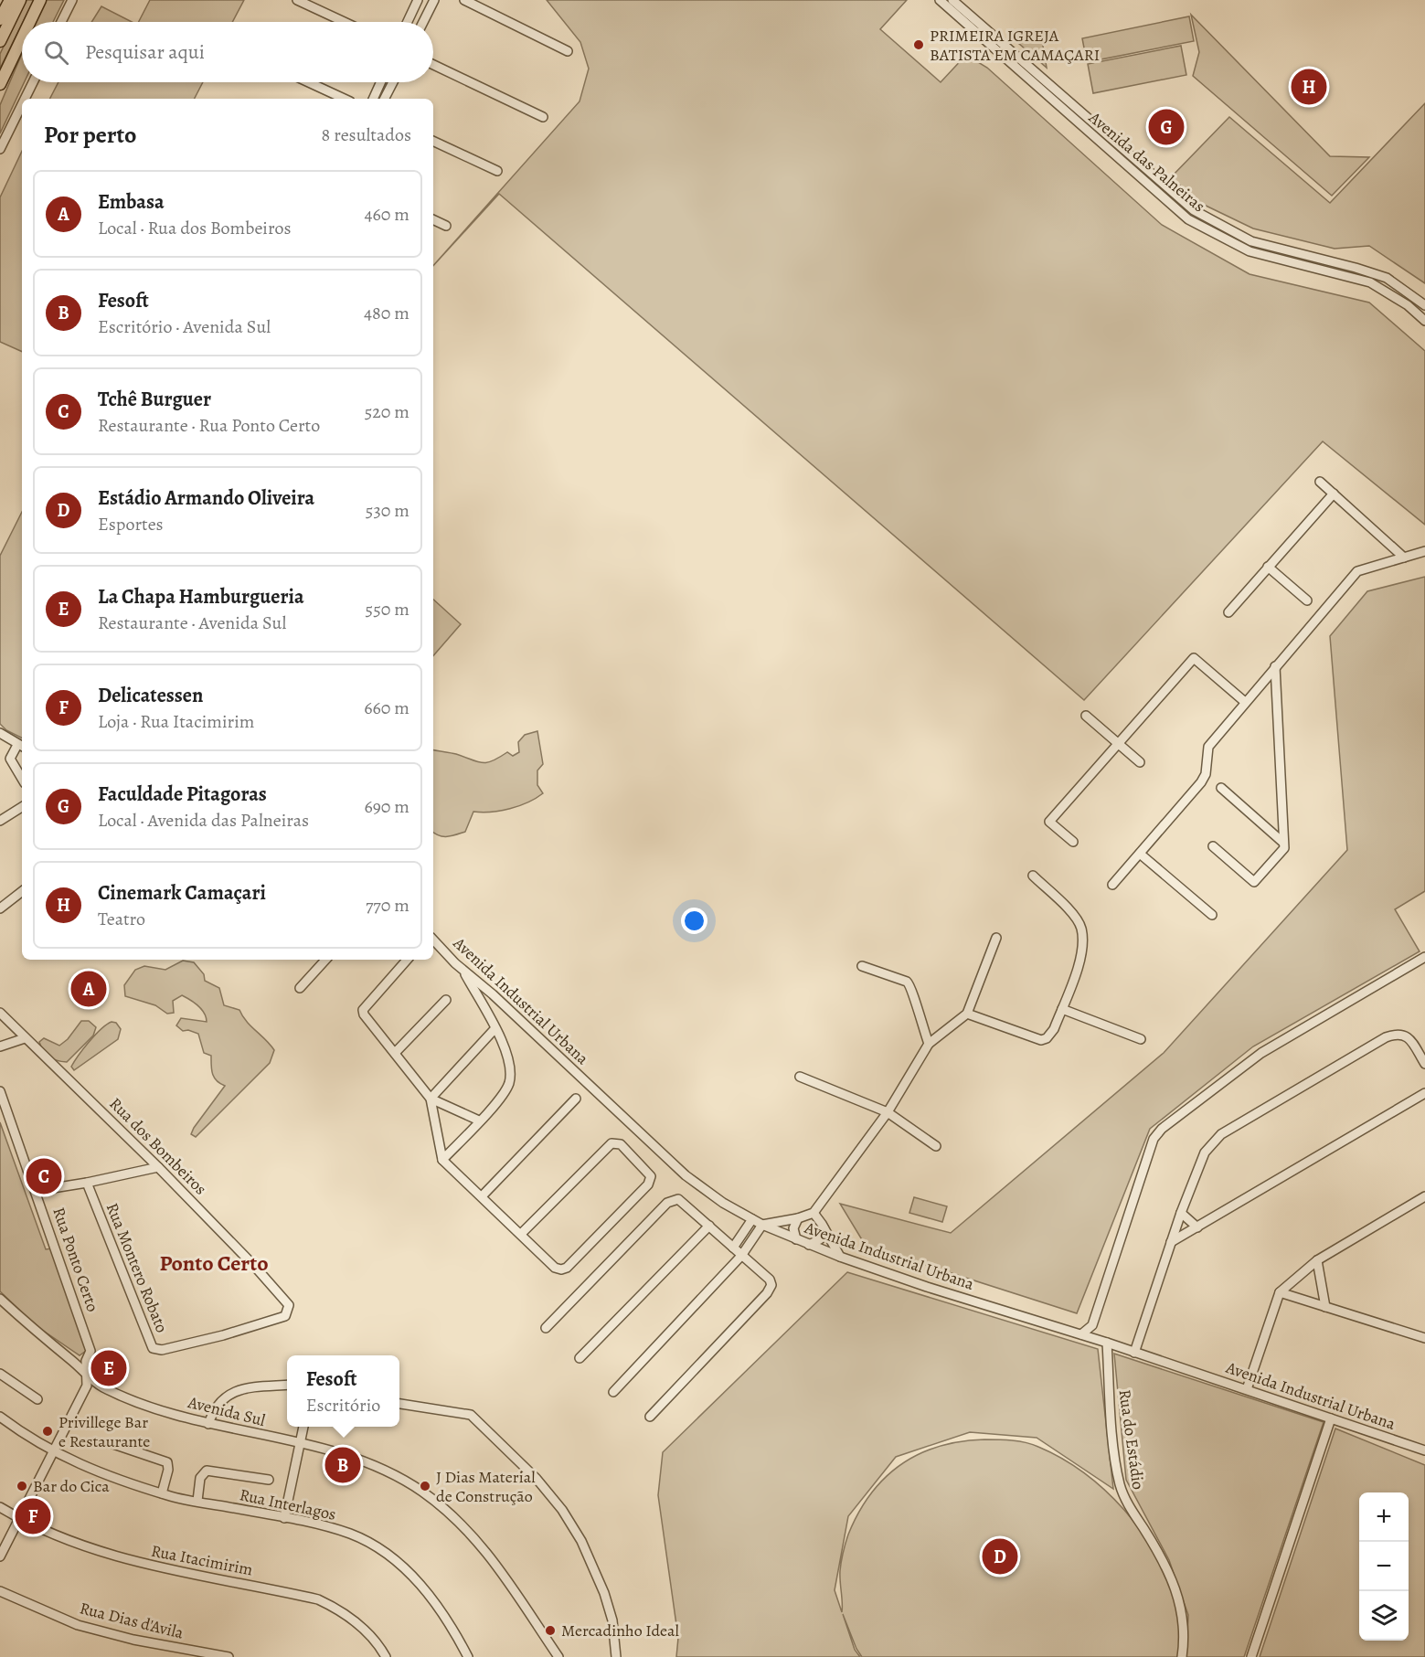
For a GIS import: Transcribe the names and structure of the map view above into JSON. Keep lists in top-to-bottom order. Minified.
{"streets":{"street":["Avenida das Palneiras","Avenida Industrial Urbana","Rua dos Bombeiros","Rua Ponto Certo","Rua Montero Robato","Avenida Sul","Rua do Estádio","Rua Interlagos","Rua Itacimirim","Rua Dias d'Avila"]},"crossings":[["Avenida Industrial Urbana","Rua do Estádio"],["Rua dos Bombeiros","Rua Montero Robato"],["Rua Ponto Certo","Avenida Sul"],["Rua Ponto Certo","Rua Interlagos"],["Rua Ponto Certo","Rua Itacimirim"]],"districts":["Ponto Certo"],"places":["PRIMEIRA IGREJA BATISTA EM CAMAÇARI","Privillege Bar e Restaurante","Bar do Cica","J Dias Material de Construção","Mercadinho Ideal"],"page":{"search":"Pesquisar aqui","pins":["H","G","A","C","E","B","F","D"],"heading":["Por perto","8 resultados"],"list":[{"mark":"A","name":"Embasa","note":"Local · Rua dos Bombeiros","value":"460 m"},{"mark":"B","name":"Fesoft","note":"Escritório · Avenida Sul","value":"480 m"},{"mark":"C","name":"Tchê Burguer","note":"Restaurante · Rua Ponto Certo","value":"520 m"},{"mark":"D","name":"Estádio Armando Oliveira","note":"Esportes","value":"530 m"},{"mark":"E","name":"La Chapa Hamburgueria","note":"Restaurante · Avenida Sul","value":"550 m"},{"mark":"F","name":"Delicatessen","note":"Loja · Rua Itacimirim","value":"660 m"},{"mark":"G","name":"Faculdade Pitagoras","note":"Local · Avenida das Palneiras","value":"690 m"},{"mark":"H","name":"Cinemark Camaçari","note":"Teatro","value":"770 m"}],"popup":["Fesoft","Escritório"],"map_buttons":["+","−"]}}
